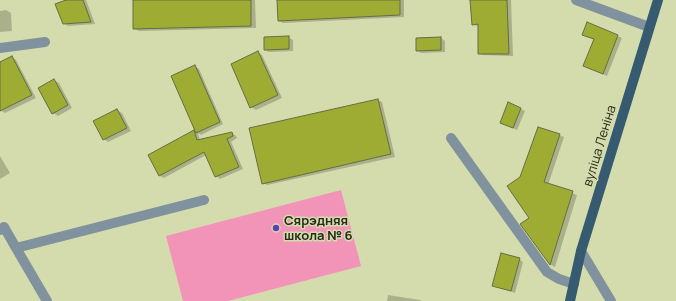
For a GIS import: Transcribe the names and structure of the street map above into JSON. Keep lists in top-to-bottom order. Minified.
{"streets":{"main road":["вуліца Леніна"]},"places":["Сярэдняя школа № 6"]}
